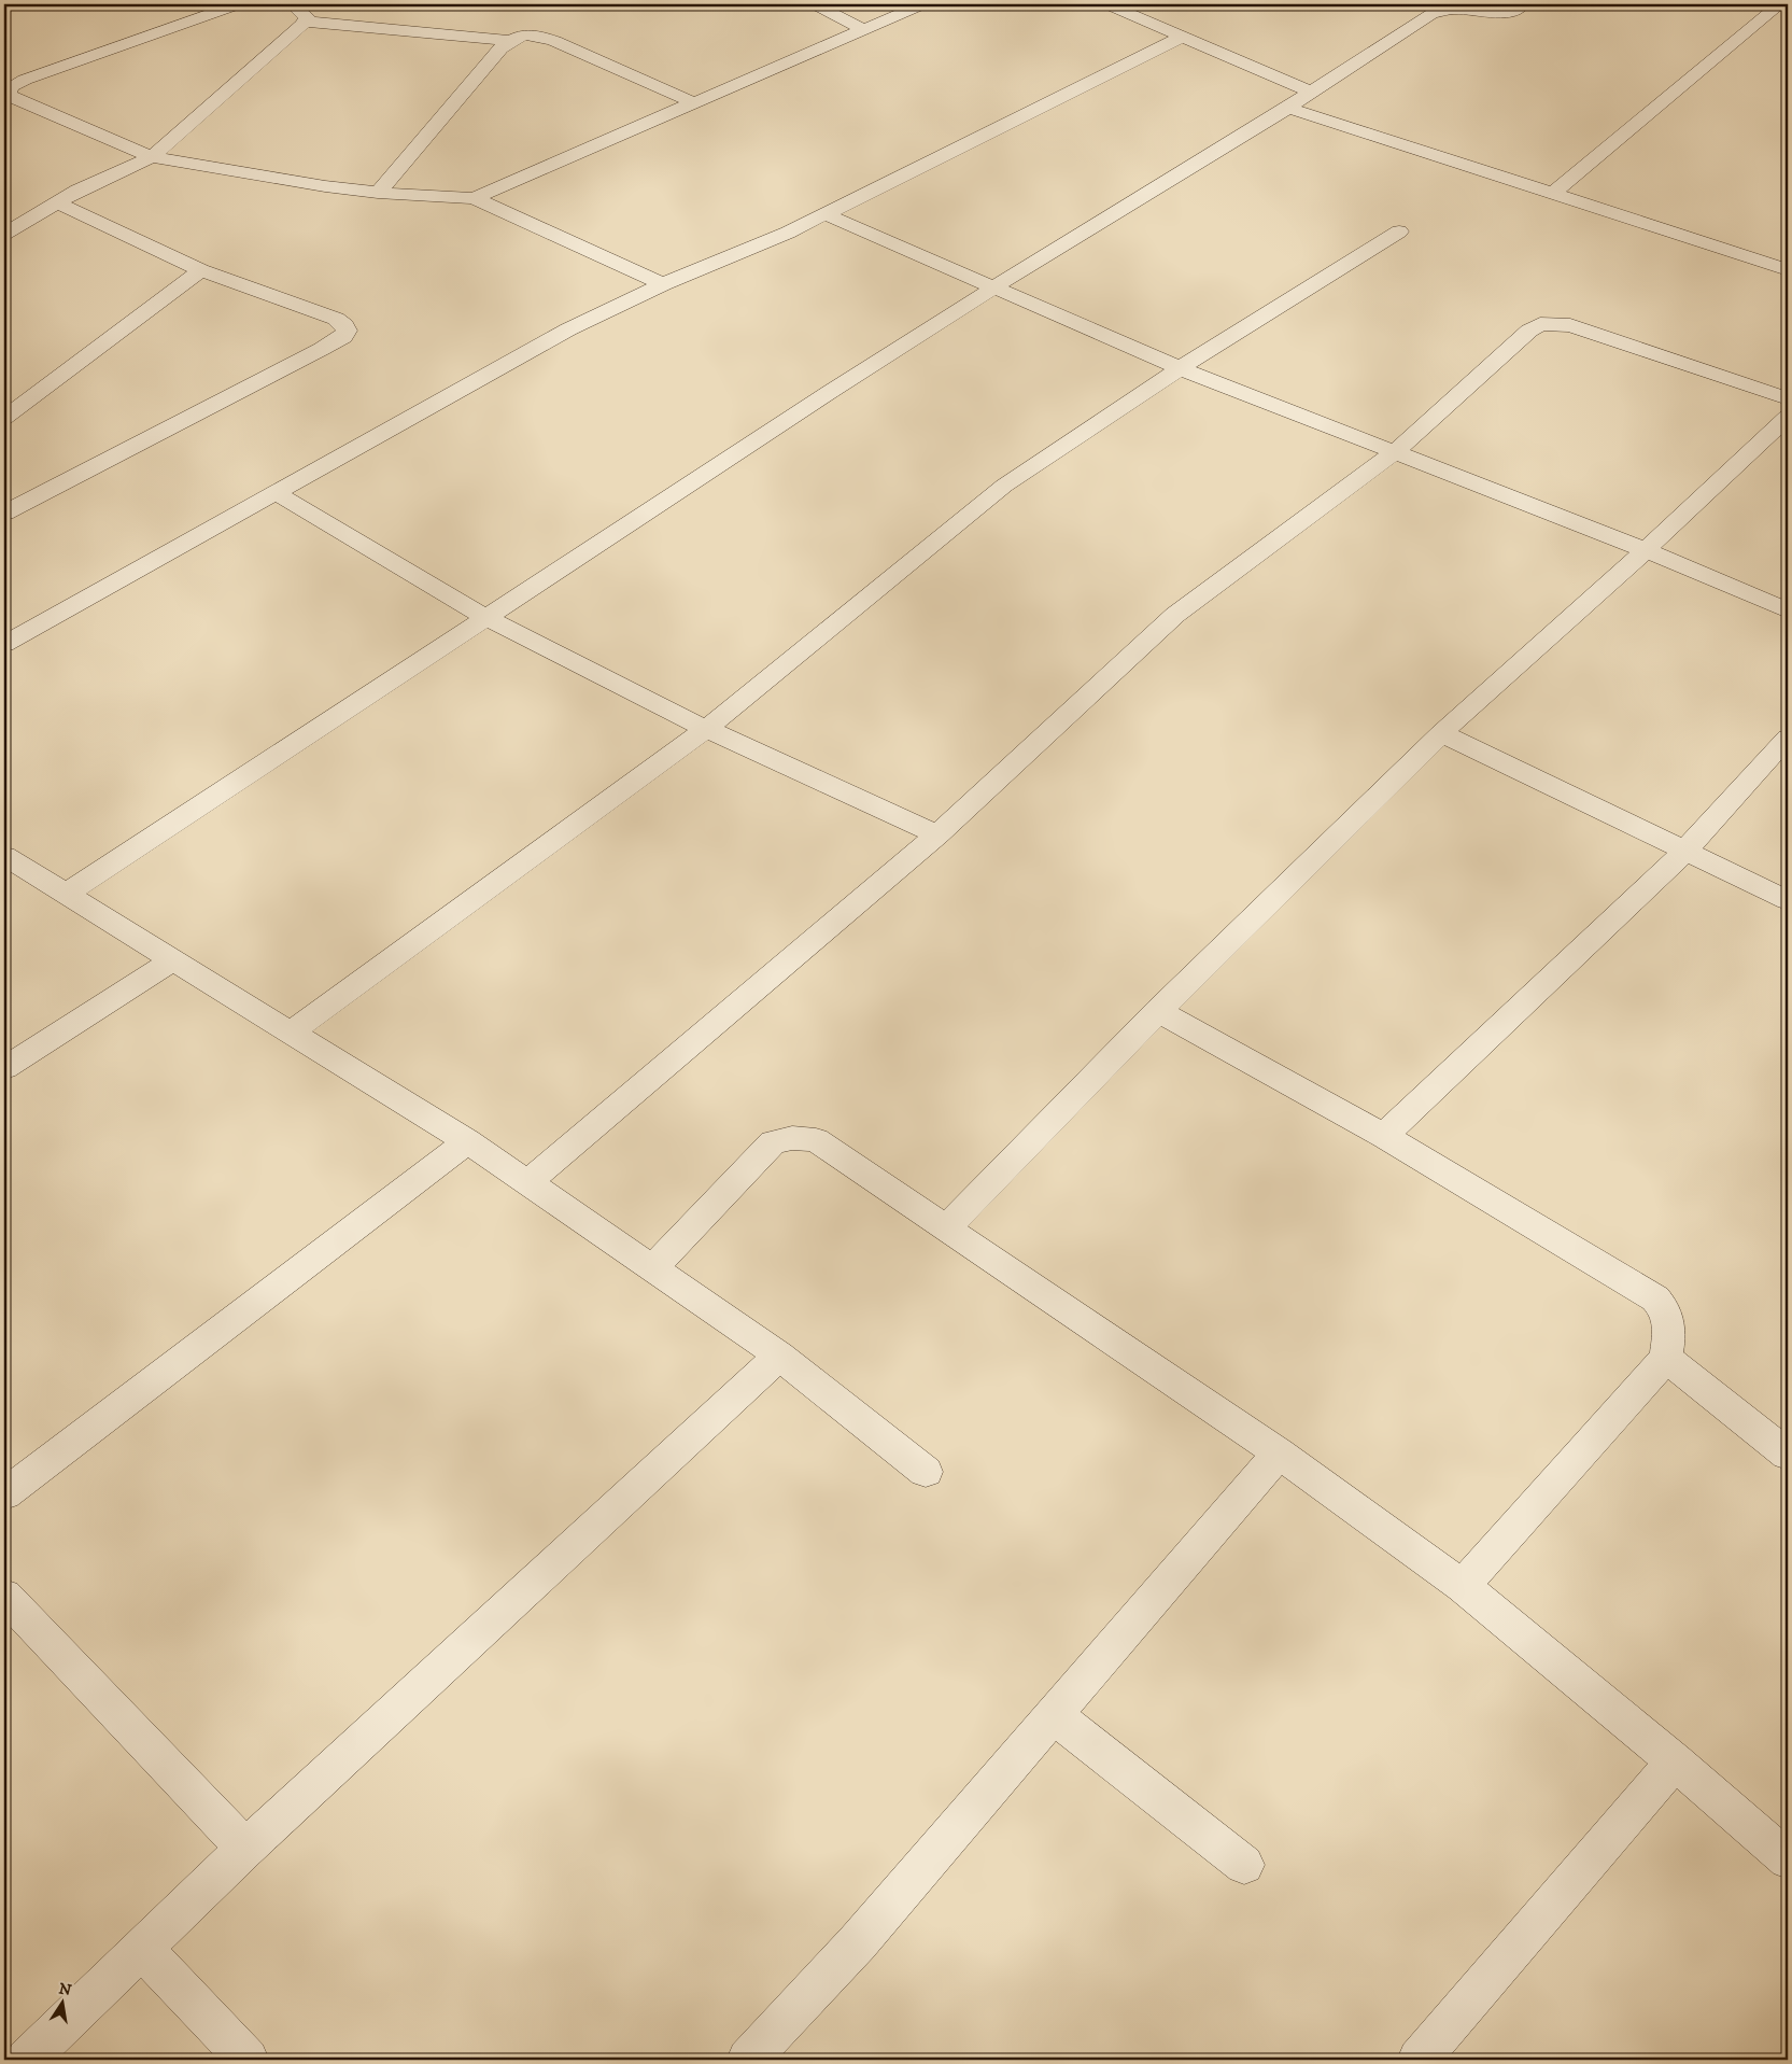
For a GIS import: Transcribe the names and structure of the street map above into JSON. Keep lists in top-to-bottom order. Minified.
{"north":"top"}
